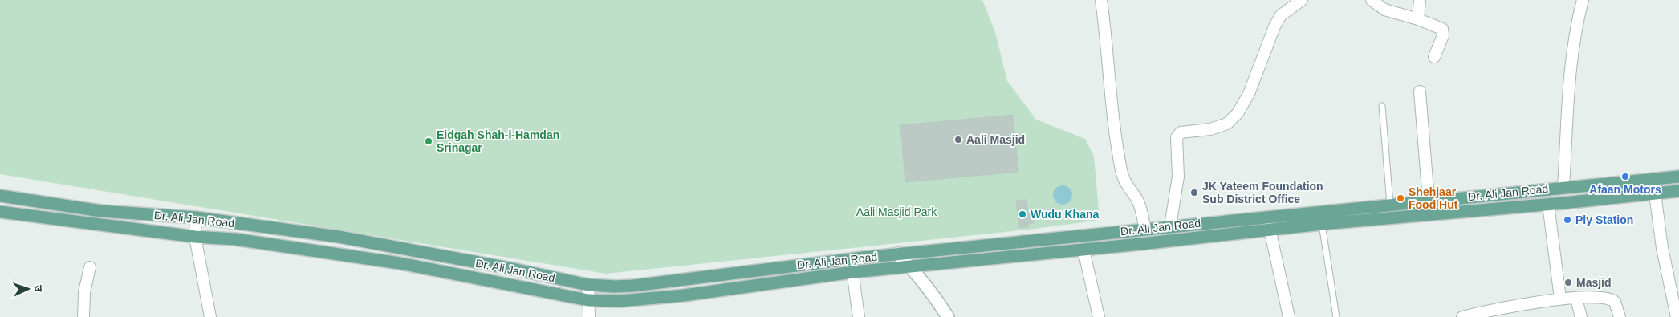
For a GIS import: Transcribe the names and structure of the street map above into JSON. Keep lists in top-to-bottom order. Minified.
{"streets":{"main road":["Dr. Ali Jan Road"]},"parks":["Aali Masjid Park"],"places":["Aali Masjid","Eidgah Shah-i-Hamdan Srinagar","Afaan Motors","JK Yateem Foundation Sub District Office","Shehjaar Food Hut","Wudu Khana","Ply Station","Masjid"],"north":"right"}
